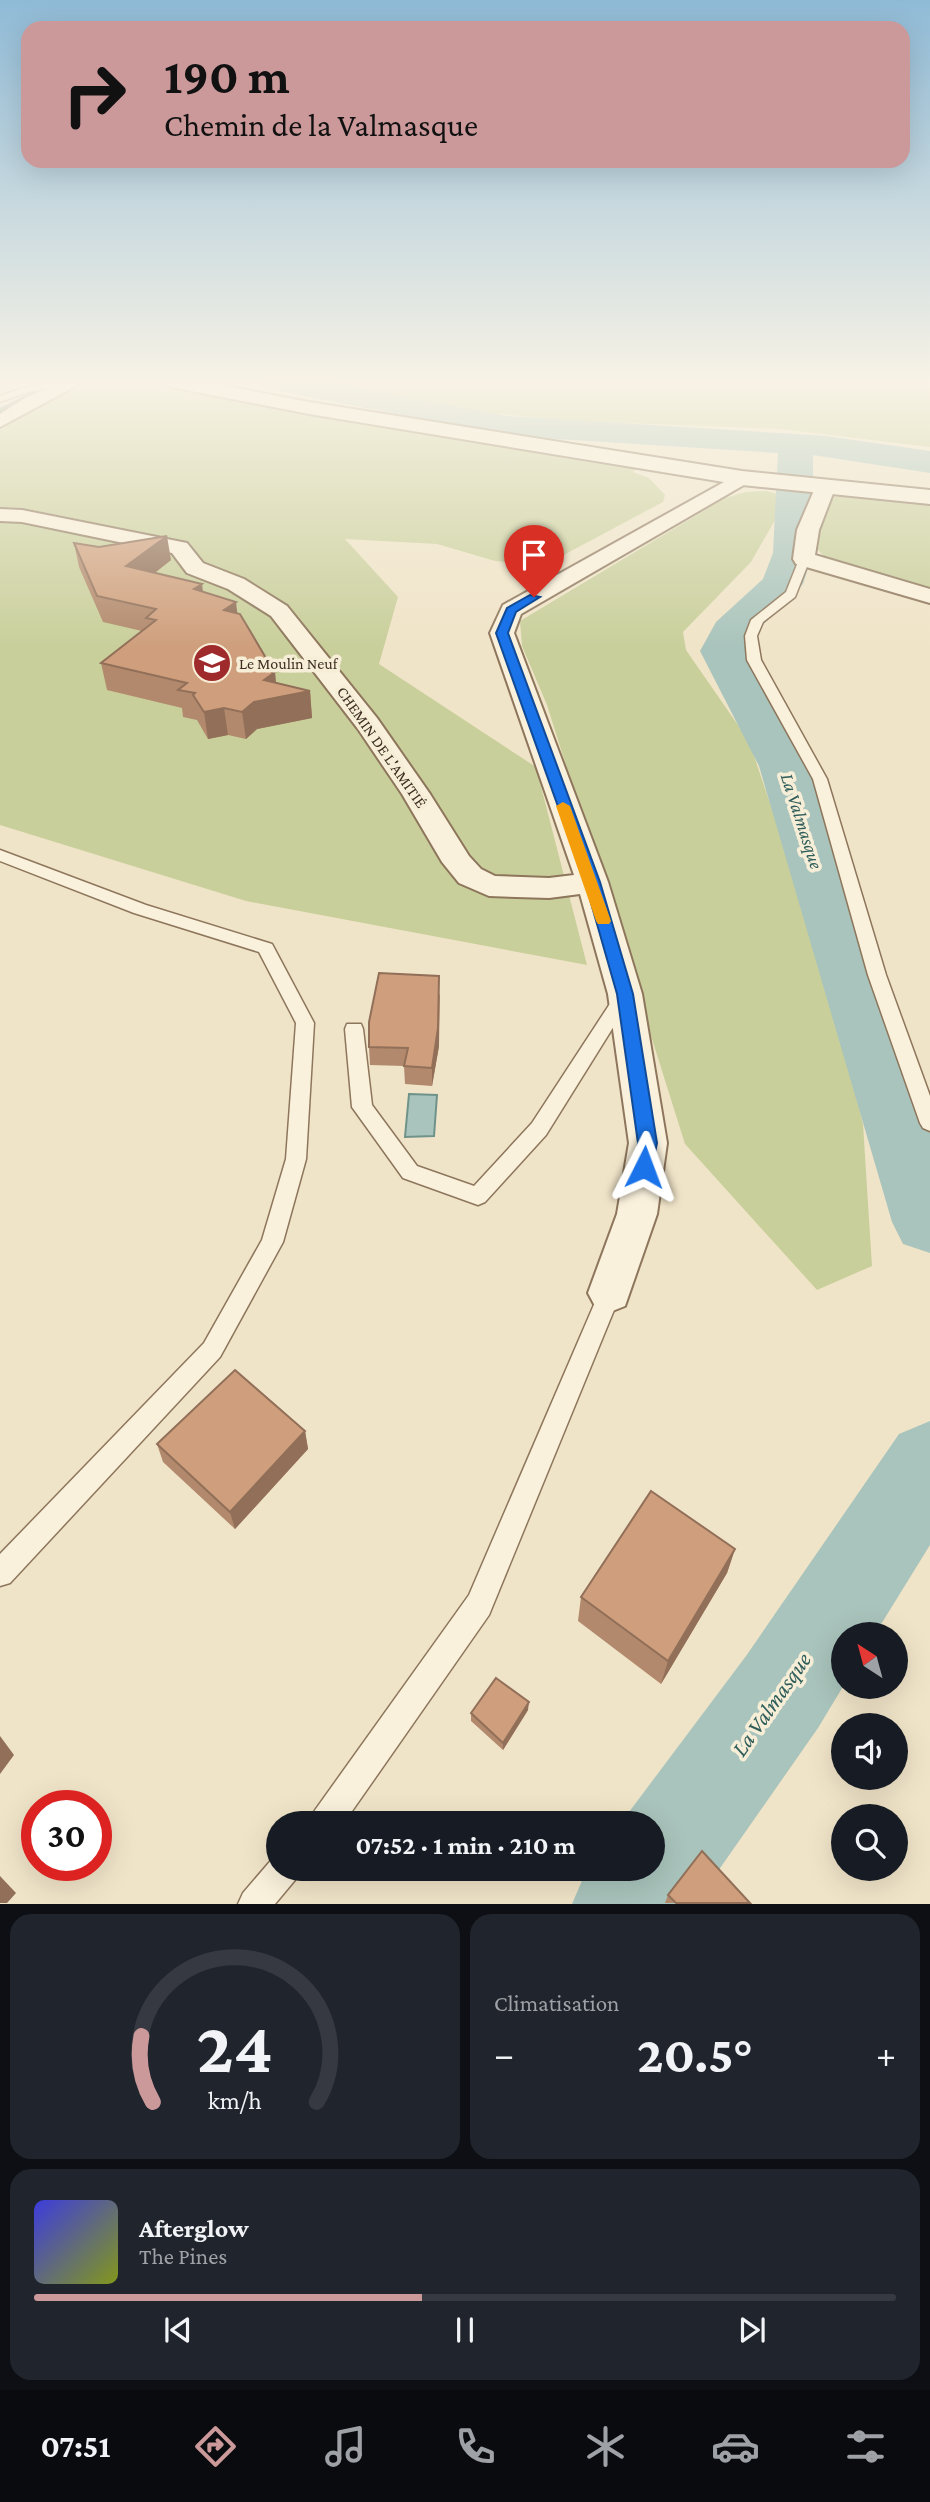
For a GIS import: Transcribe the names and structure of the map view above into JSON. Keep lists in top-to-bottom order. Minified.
{"streets":{"street":["CHEMIN DE L'AMITIÉ"]},"water":["La Valmasque"],"places":{"school or university":["Le Moulin Neuf"]},"north":"top left","page":{"turn":["190 m","Chemin de la Valmasque"],"limit":"30","trip":"07:52 · 1 min · 210 m","tile":"Climatisation","heat":["−","20.5°","+"],"song":["Afterglow","The Pines"],"tabs":"07:51","gauge":["24","km/h"]}}
